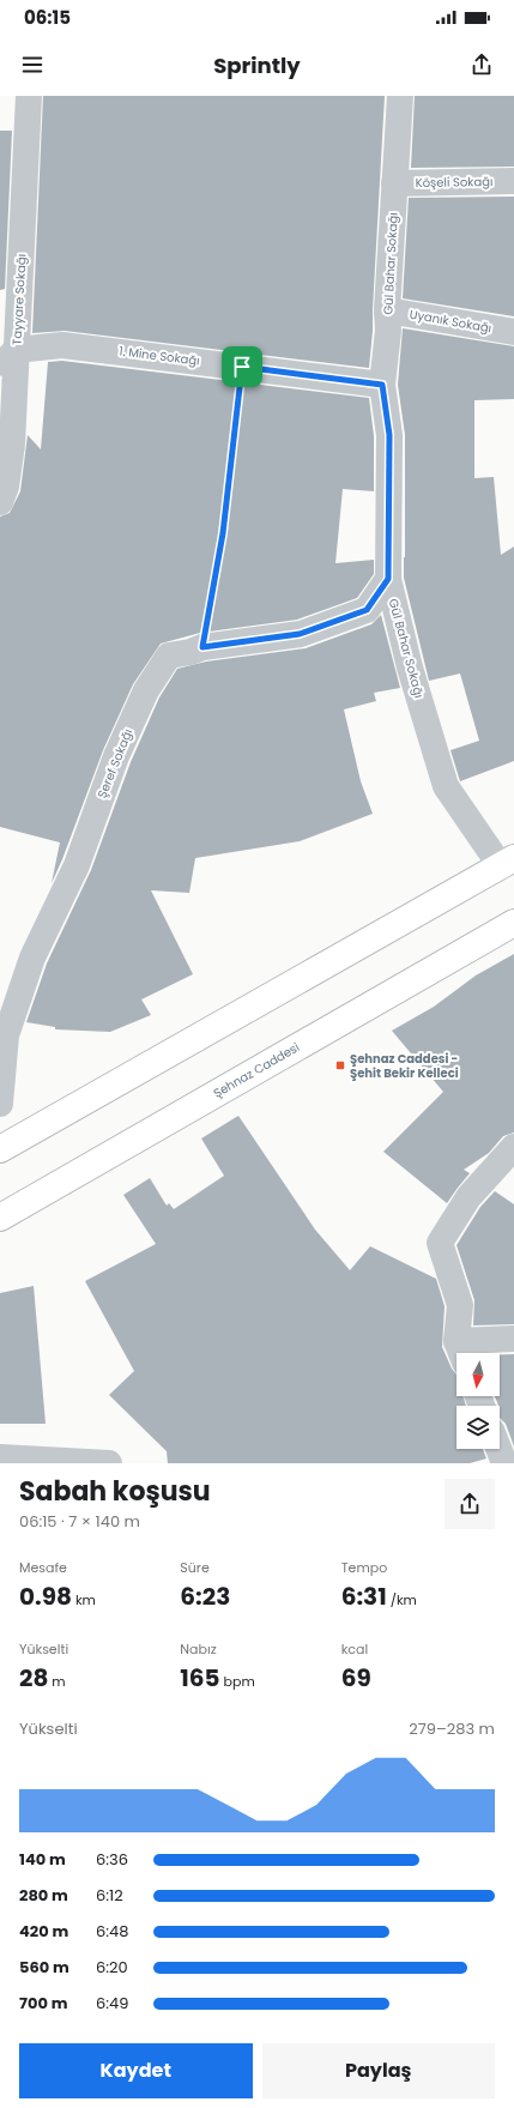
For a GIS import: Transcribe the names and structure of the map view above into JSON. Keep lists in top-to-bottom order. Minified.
{"streets":{"main road":["Şehnaz Caddesi"],"street":["Köşeli Sokağı","Gül Bahar Sokağı","Tayyare Sokağı","Uyanık Sokağı","1. Mine Sokağı","Şeref Sokağı"]},"crossings":[["Köşeli Sokağı","Gül Bahar Sokağı"],["Gül Bahar Sokağı","Uyanık Sokağı"],["Gül Bahar Sokağı","1. Mine Sokağı"],["Gül Bahar Sokağı","Şeref Sokağı"],["Tayyare Sokağı","1. Mine Sokağı"]],"places":{"transit":["Şehnaz Caddesi - Şehit Bekir Kelleci"]},"north":"bottom","page":{"status":"06:15","header":"Sprintly","heading":["Sabah koşusu","06:15 · 7 × 140 m"],"stats":[["Mesafe","0.98 km"],["Süre","6:23"],["Tempo","6:31 /km"],["Yükselti","28 m"],["Nabız","165 bpm"],["kcal","69"]],"chart":["Yükselti","279–283 m"],"list":[{"name":"140 m","note":"6:36"},{"name":"280 m","note":"6:12"},{"name":"420 m","note":"6:48"},{"name":"560 m","note":"6:20"},{"name":"700 m","note":"6:49"}],"buttons":["Kaydet","Paylaş"]}}
